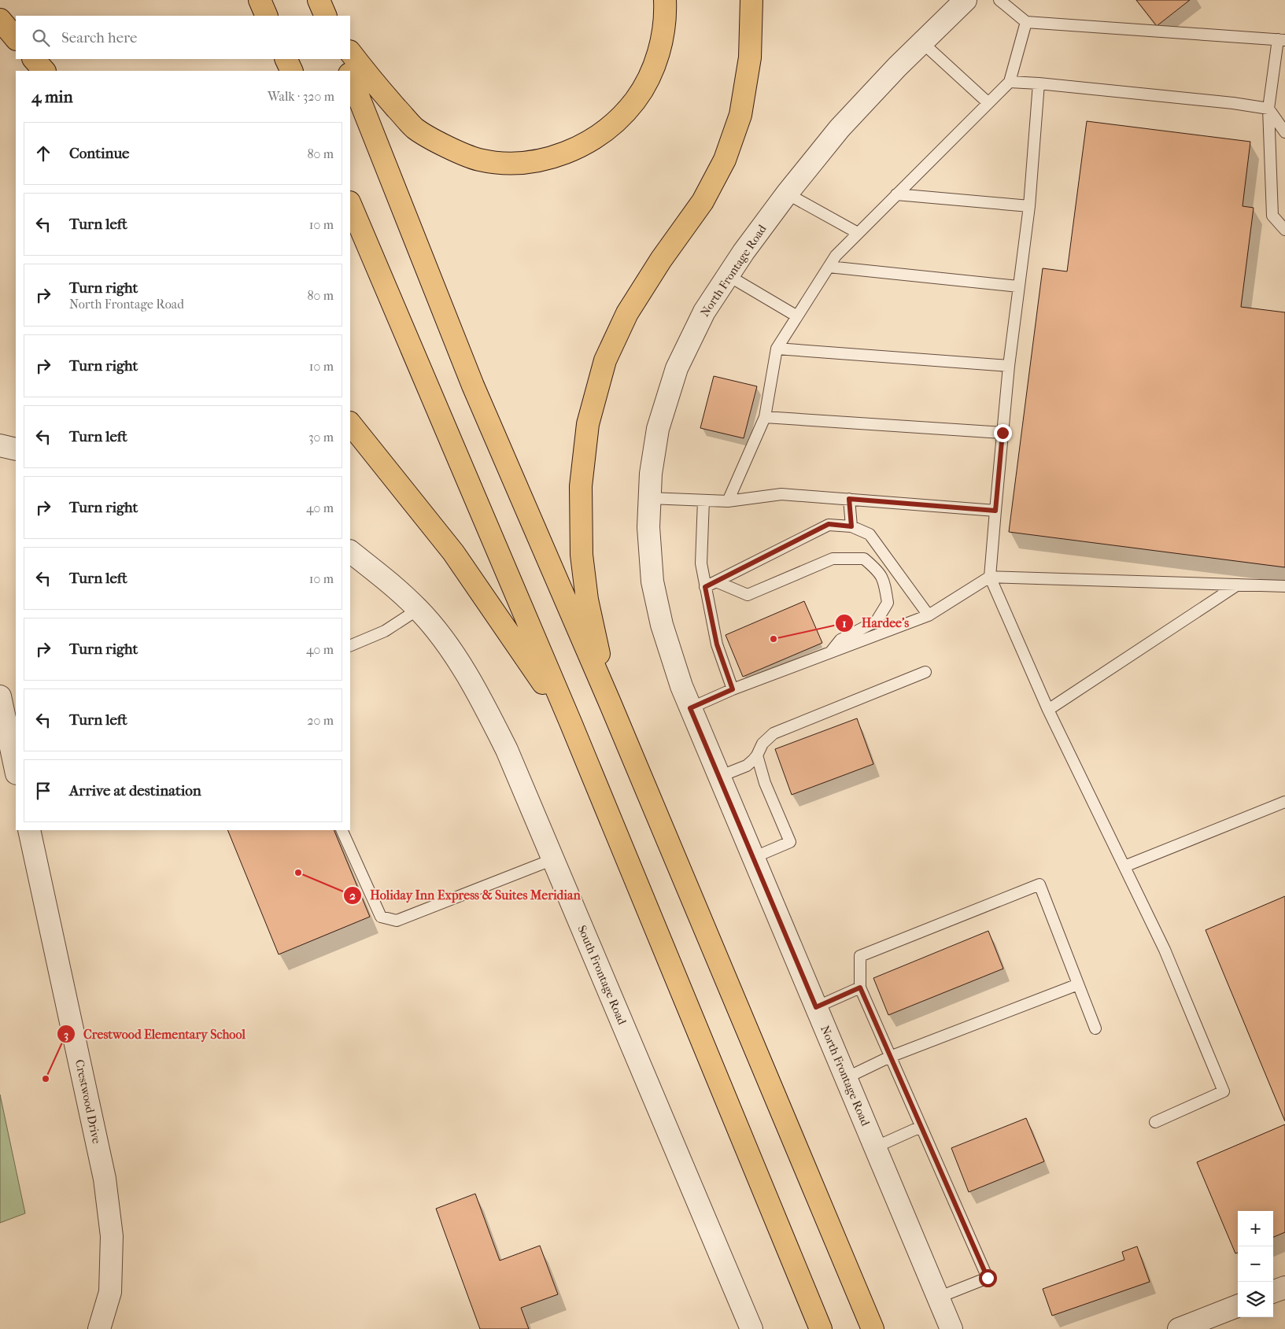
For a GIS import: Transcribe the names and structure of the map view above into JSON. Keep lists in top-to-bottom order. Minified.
{"streets":{"street":["North Frontage Road","South Frontage Road","Crestwood Drive"]},"places":["Hardee's","Holiday Inn Express & Suites Meridian","Crestwood Elementary School"],"page":{"search":"Search here","heading":["4 min","Walk · 320 m"],"list":[["Continue","80 m"],["Turn left","10 m"],["Turn right","North Frontage Road","80 m"],["Turn right","10 m"],["Turn left","30 m"],["Turn right","40 m"],["Turn left","10 m"],["Turn right","40 m"],["Turn left","20 m"],"Arrive at destination"],"map_buttons":["+","−"]}}
